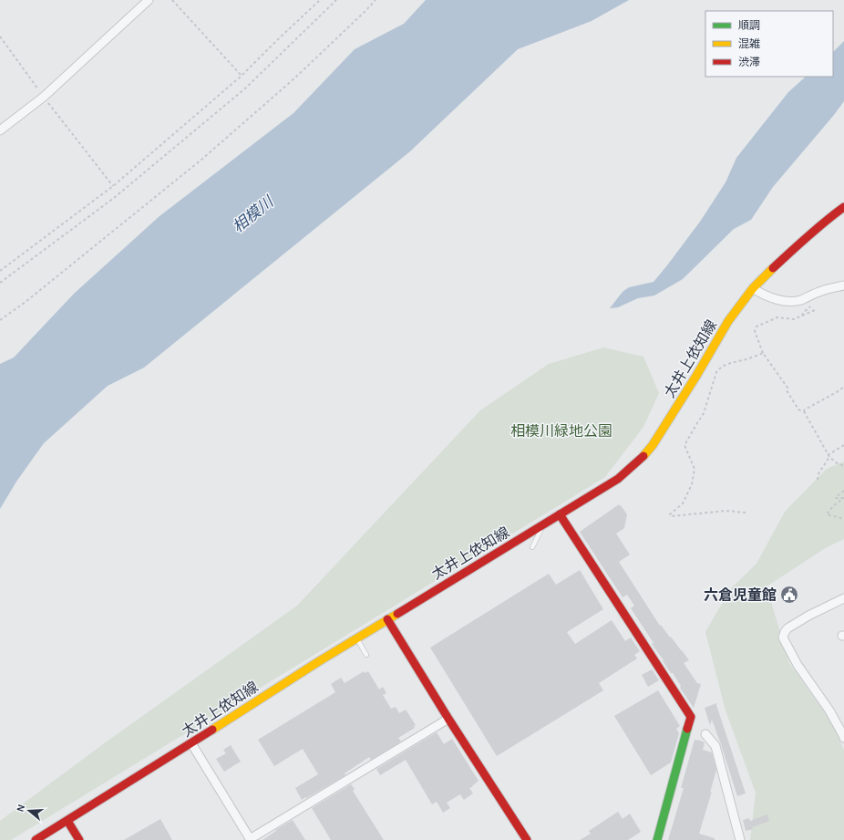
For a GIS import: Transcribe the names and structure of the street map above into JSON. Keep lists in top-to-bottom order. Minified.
{"streets":{"main road":["太井上依知線"]},"water":["相模川"],"parks":["相模川緑地公園"],"places":{"public building":["六倉児童館"]},"legend":["順調","混雑","渋滞"],"north":"left"}
